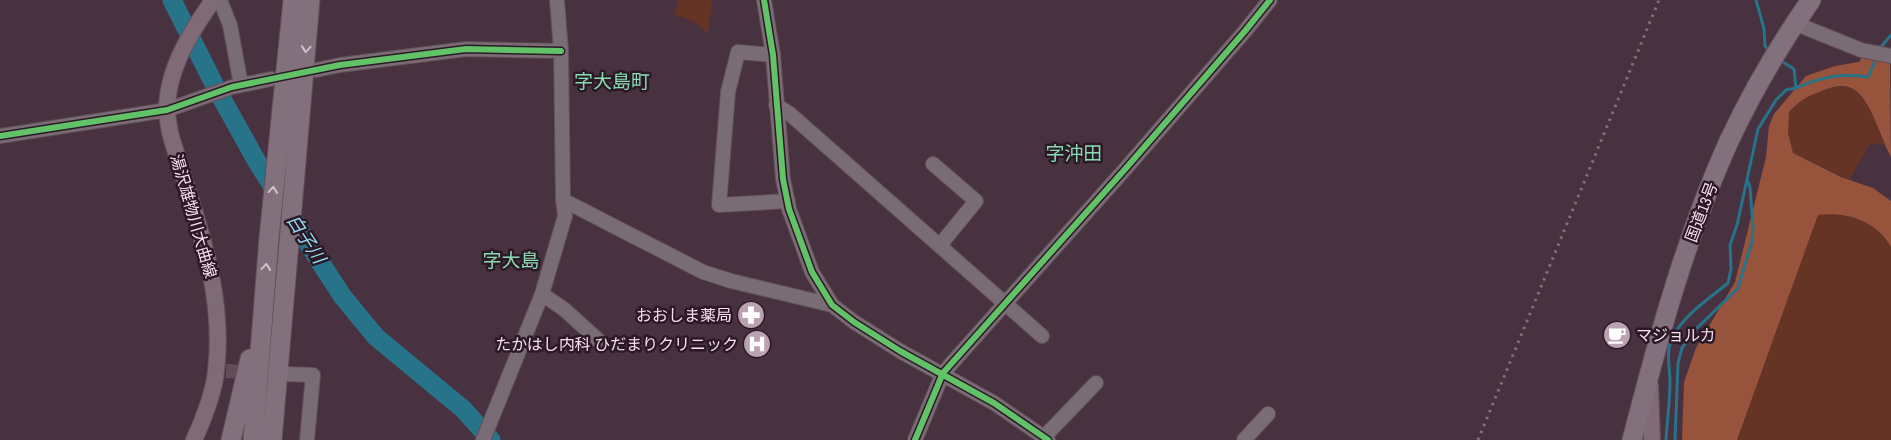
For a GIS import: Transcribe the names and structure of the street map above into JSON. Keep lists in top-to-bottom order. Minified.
{"streets":{"highway":["国道13号"],"main road":["湯沢雄物川大曲線"]},"districts":["字大島町","字沖田","字大島"],"water":["白子川"],"places":{"pharmacy":["おおしま薬局"],"cafe":["マジョルカ"],"hospital":["たかはし内科 ひだまりクリニック"]}}
